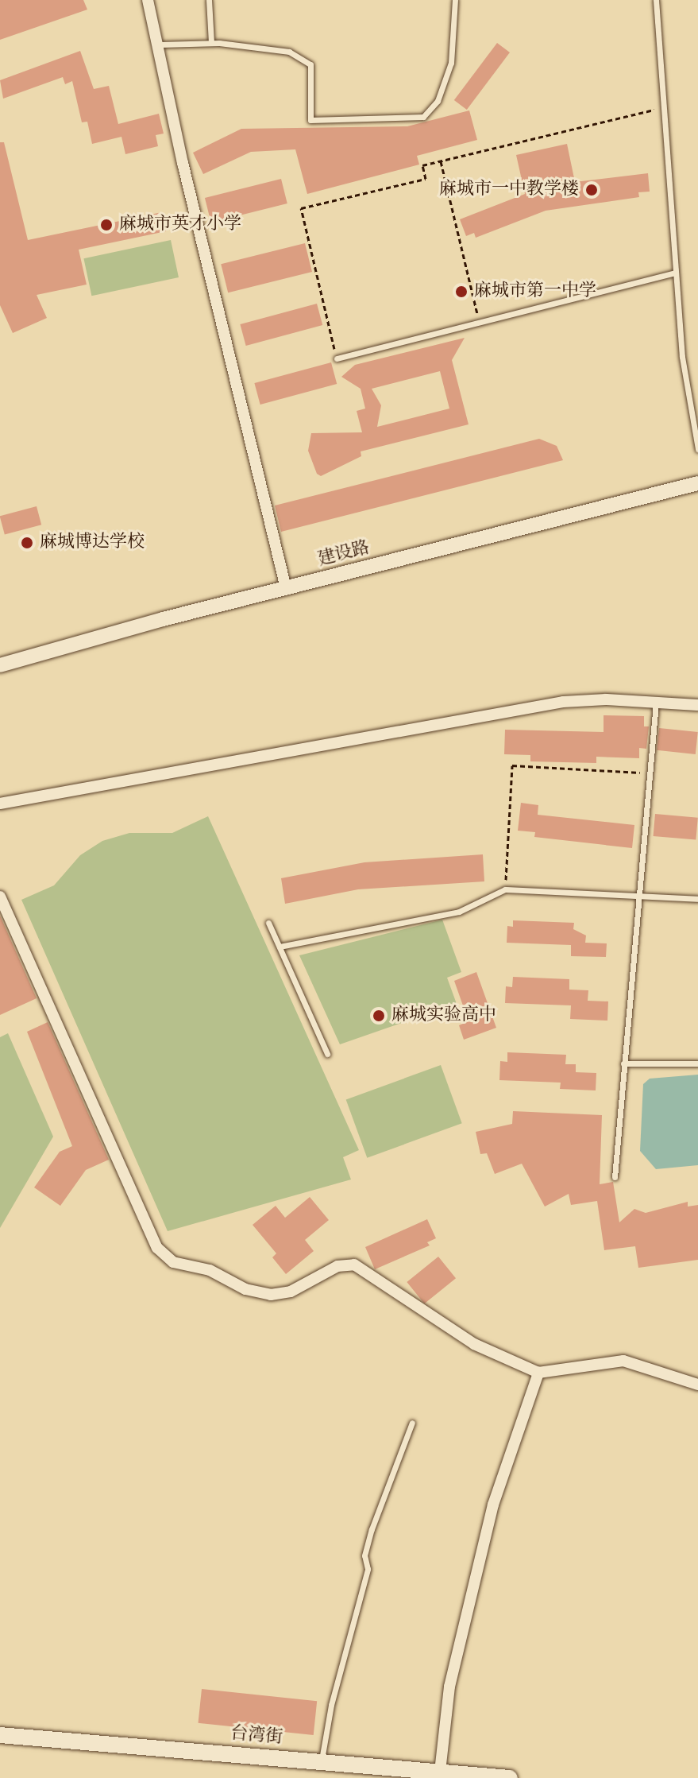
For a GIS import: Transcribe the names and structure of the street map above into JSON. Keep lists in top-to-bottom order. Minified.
{"streets":{"main road":["台湾街"],"street":["建设路"]},"places":["麻城市一中教学楼","麻城市英才小学","麻城市第一中学","麻城博达学校","麻城实验高中"]}
